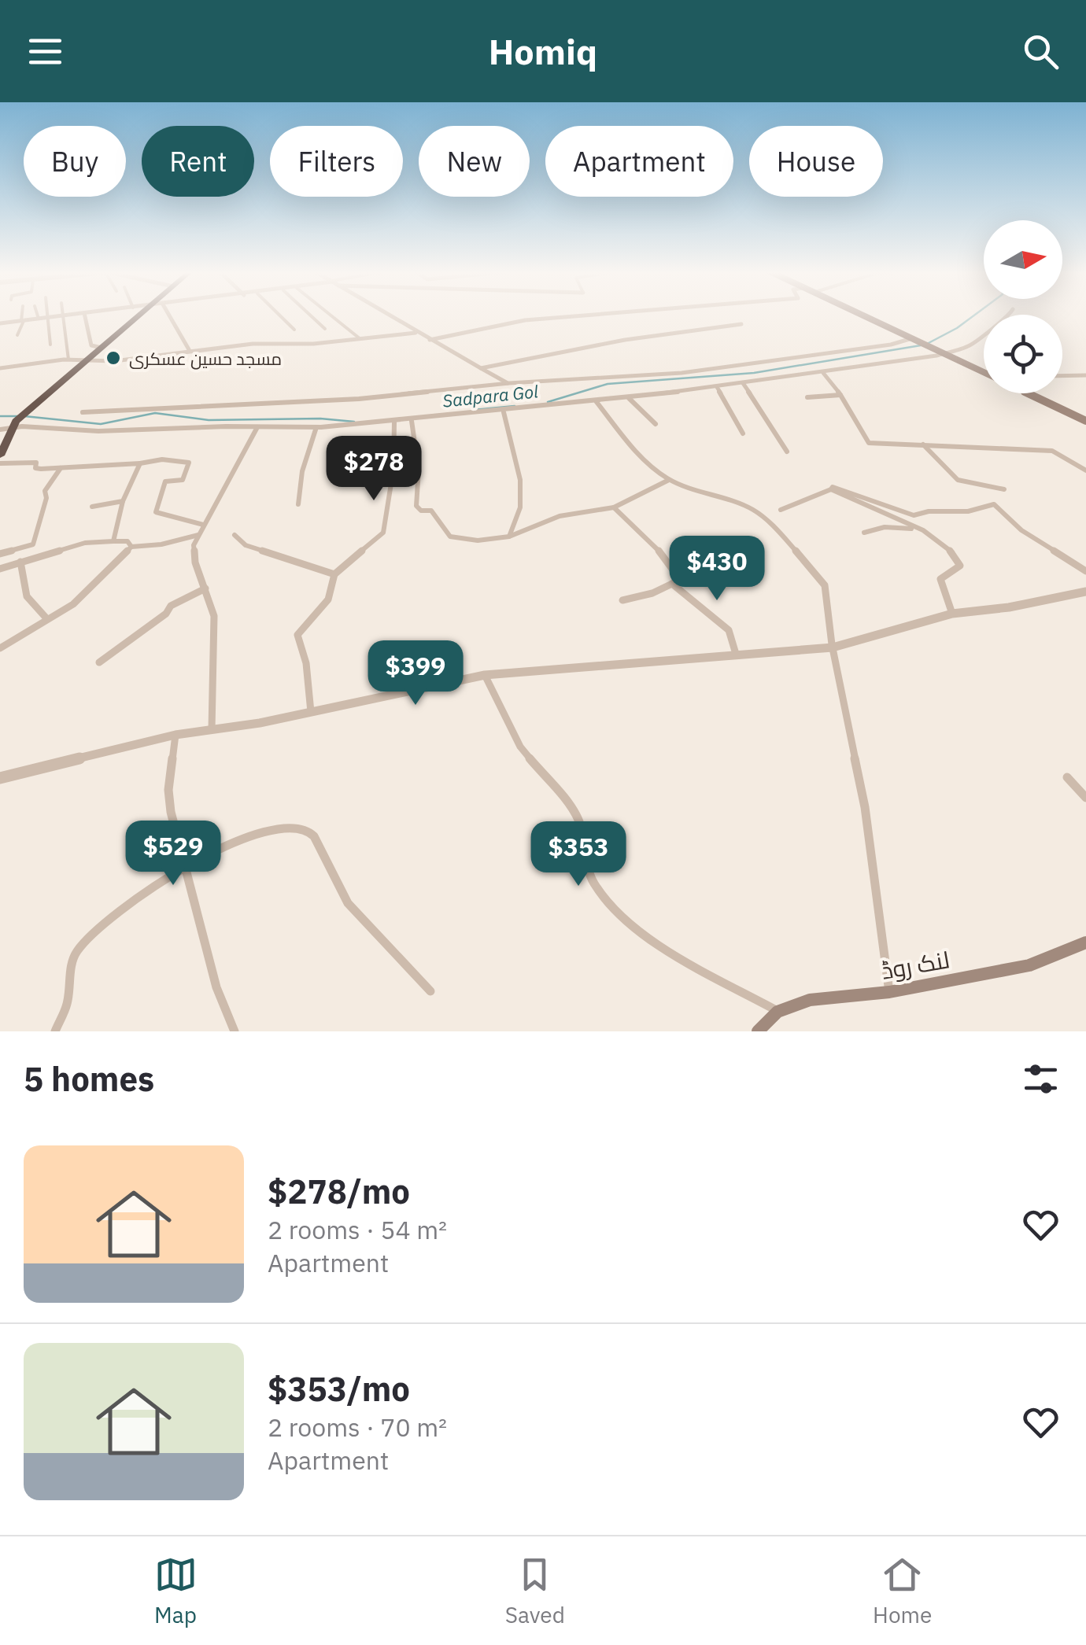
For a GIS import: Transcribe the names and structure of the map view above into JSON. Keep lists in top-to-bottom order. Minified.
{"streets":{"main road":["لنک روڈ"]},"water":["Sadpara Gol"],"places":["مسجد حسین عسکری"],"north":"right","page":{"header":"Homiq","chip":["Buy","Rent","Filters","New","Apartment","House"],"price":["$278","$430","$399","$529","$353"],"heading":"5 homes","list":[{"name":"$278/mo","note":"2 rooms · 54 m² · Apartment"},{"name":"$353/mo","note":"2 rooms · 70 m² · Apartment"}],"tabs":["Map","Saved","Home"]}}
